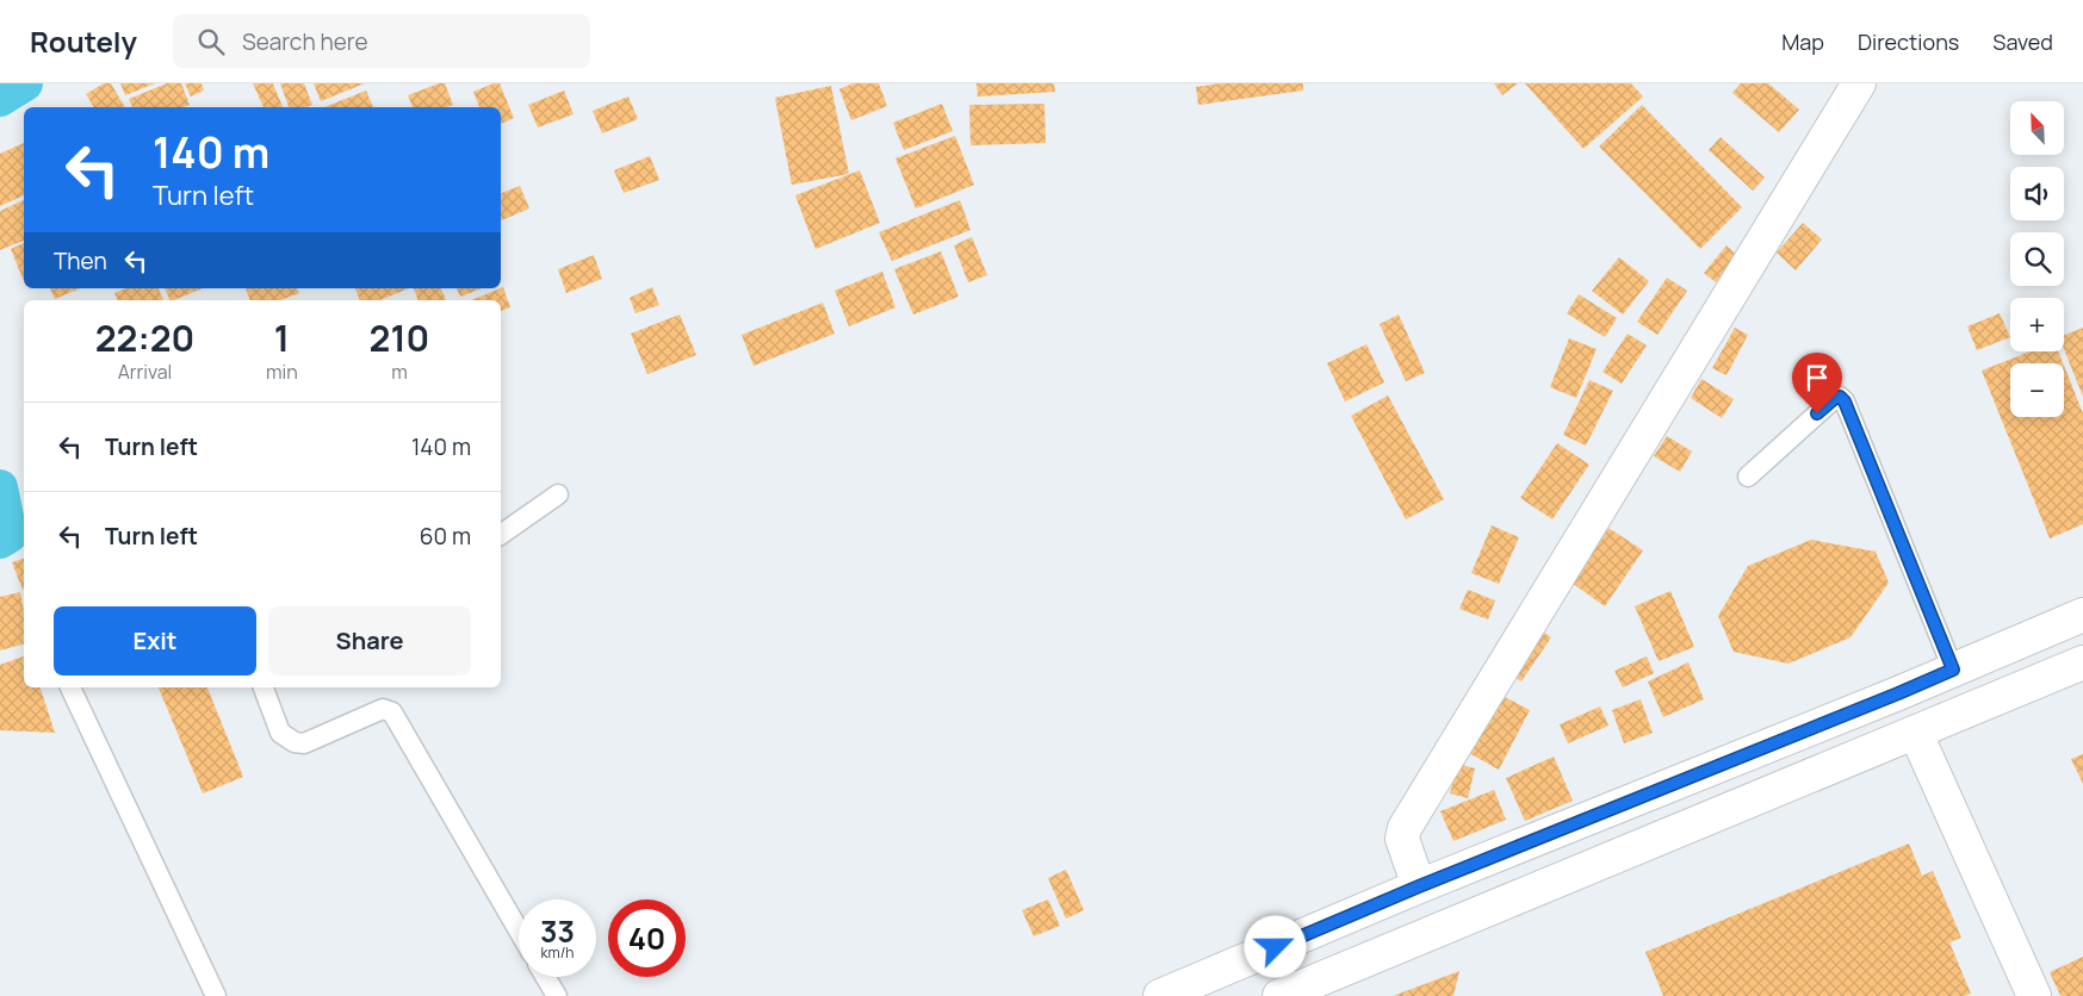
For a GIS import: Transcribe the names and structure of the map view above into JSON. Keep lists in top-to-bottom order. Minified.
{"north":"top left","page":{"header":"Routely","search":"Search here","nav":["Map","Directions","Saved"],"map_buttons":["+","−"],"turn":["140 m","Turn left"],"then":"Then","eta":["22:20","Arrival","1","min","210","m"],"list":[{"name":"Turn left","value":"140 m"},{"name":"Turn left","value":"60 m"}],"buttons":["Exit","Share"],"speed":"33 km/h","limit":"40"}}
